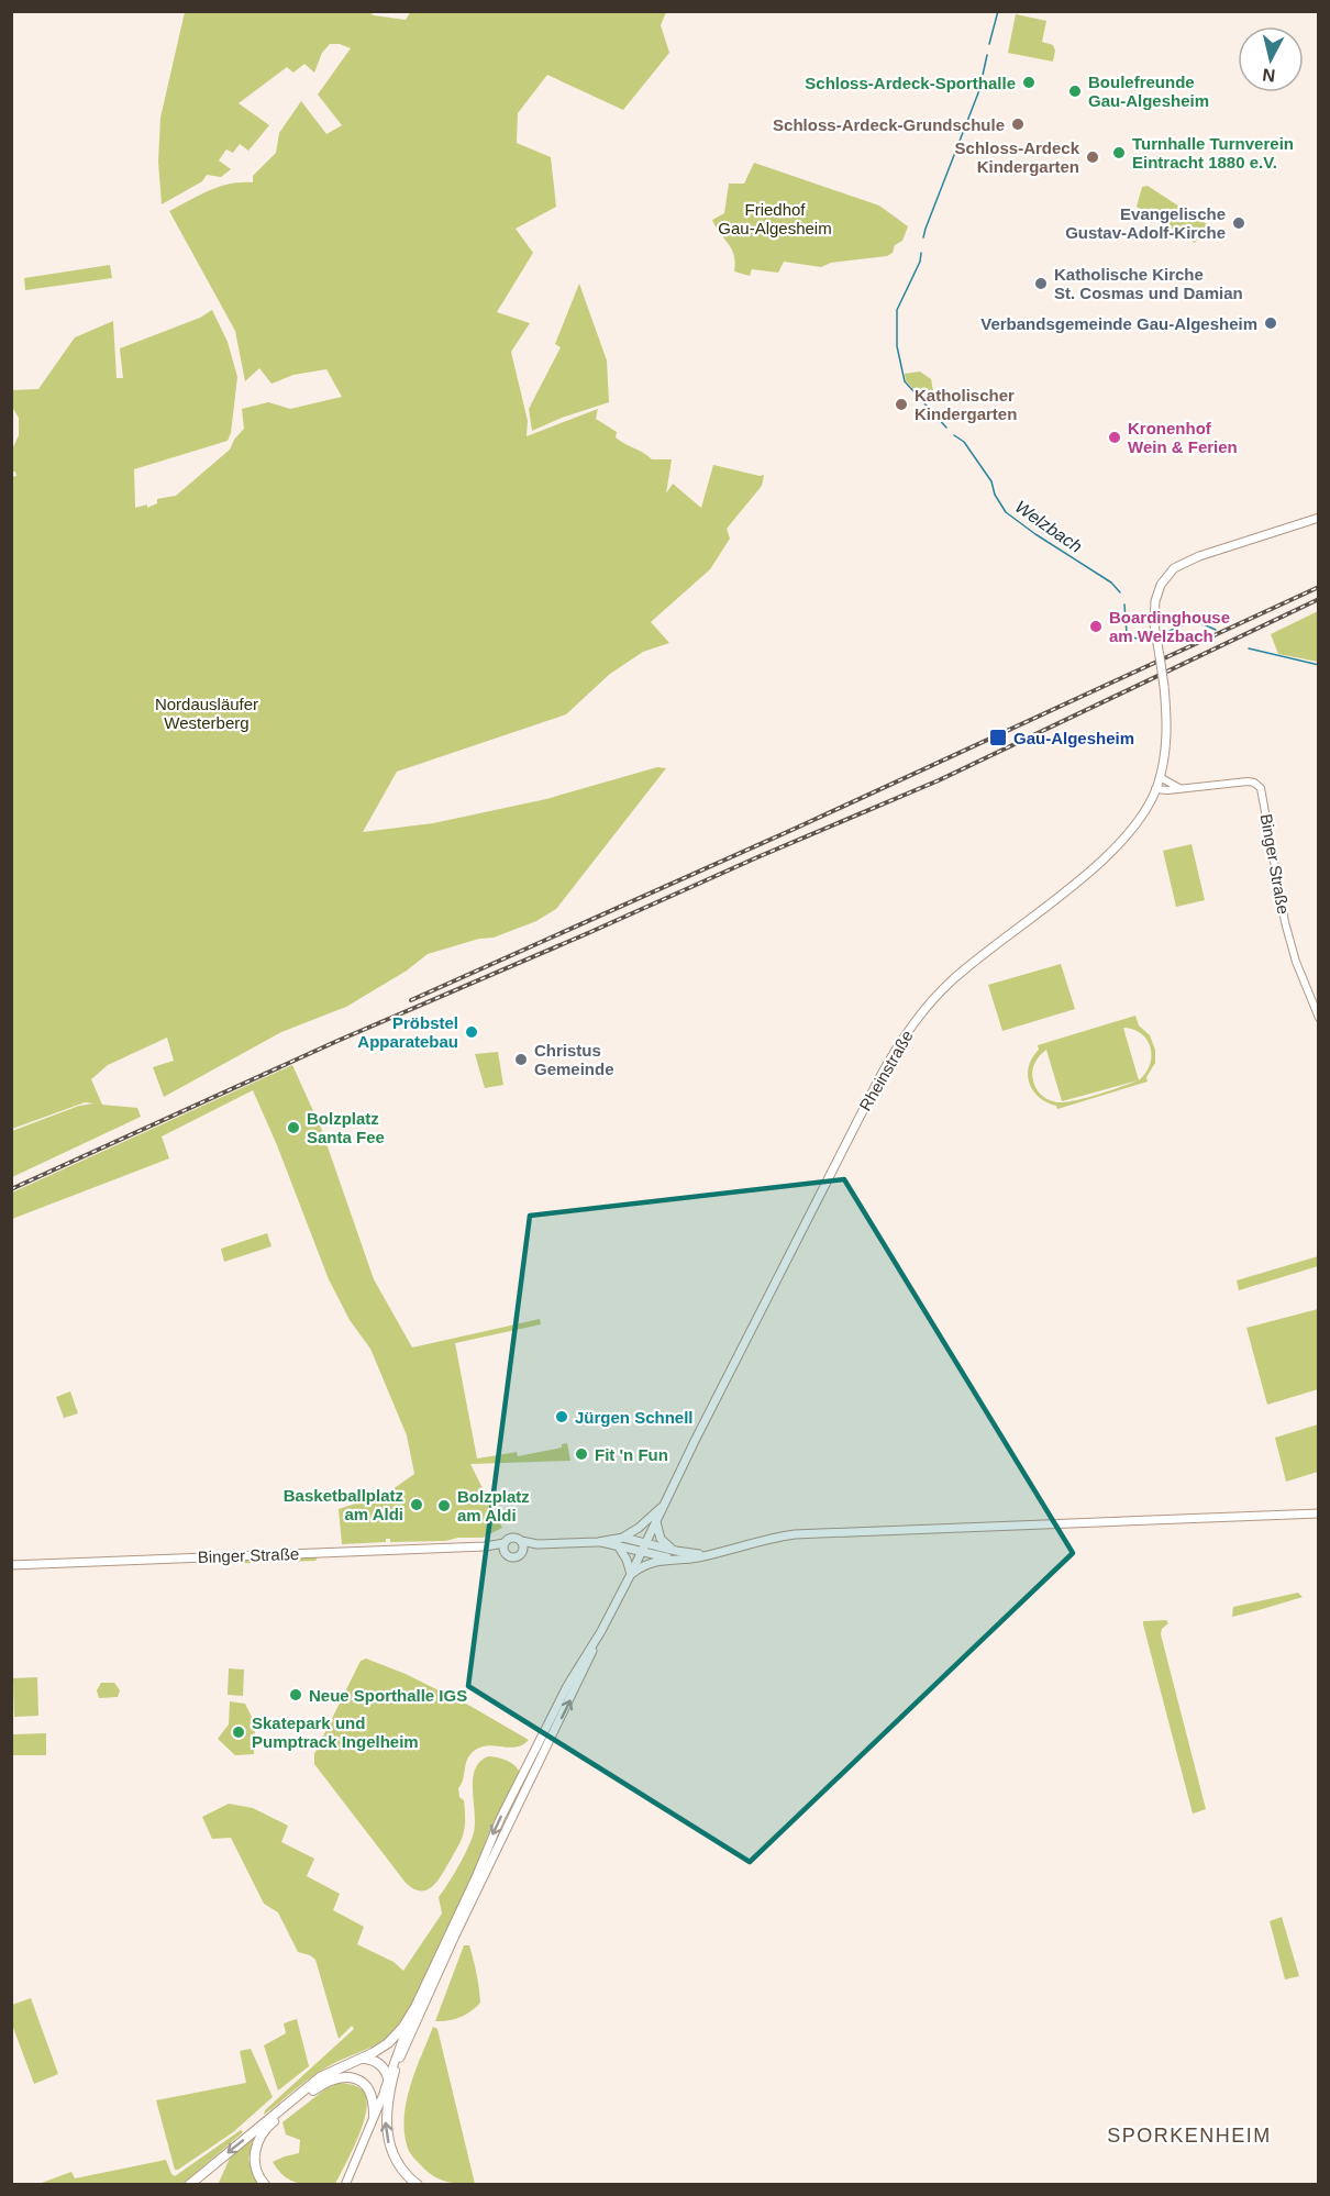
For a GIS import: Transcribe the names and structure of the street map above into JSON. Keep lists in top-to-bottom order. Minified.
{"streets":{"main road":["Binger Straße","Rheinstraße"]},"crossings":[["Binger Straße","Rheinstraße"]],"districts":["SPORKENHEIM"],"water":["Welzbach"],"parks":["Friedhof Gau-Algesheim","Nordausläufer Westerberg"],"places":{"other":["Schloss-Ardeck-Sporthalle","Boulefreunde Gau-Algesheim","Schloss-Ardeck-Grundschule","Turnhalle Turnverein Eintracht 1880 e.V.","Schloss-Ardeck Kindergarten","Evangelische Gustav-Adolf-Kirche","Katholische Kirche St. Cosmas und Damian","Verbandsgemeinde Gau-Algesheim","Katholischer Kindergarten","Kronenhof Wein & Ferien","Boardinghouse am Welzbach","Pröbstel Apparatebau","Christus Gemeinde","Bolzplatz Santa Fee","Jürgen Schnell","Fit 'n Fun","Basketballplatz am Aldi","Bolzplatz am Aldi","Neue Sporthalle IGS","Skatepark und Pumptrack Ingelheim"],"transit":["Gau-Algesheim"]},"north":"bottom"}
